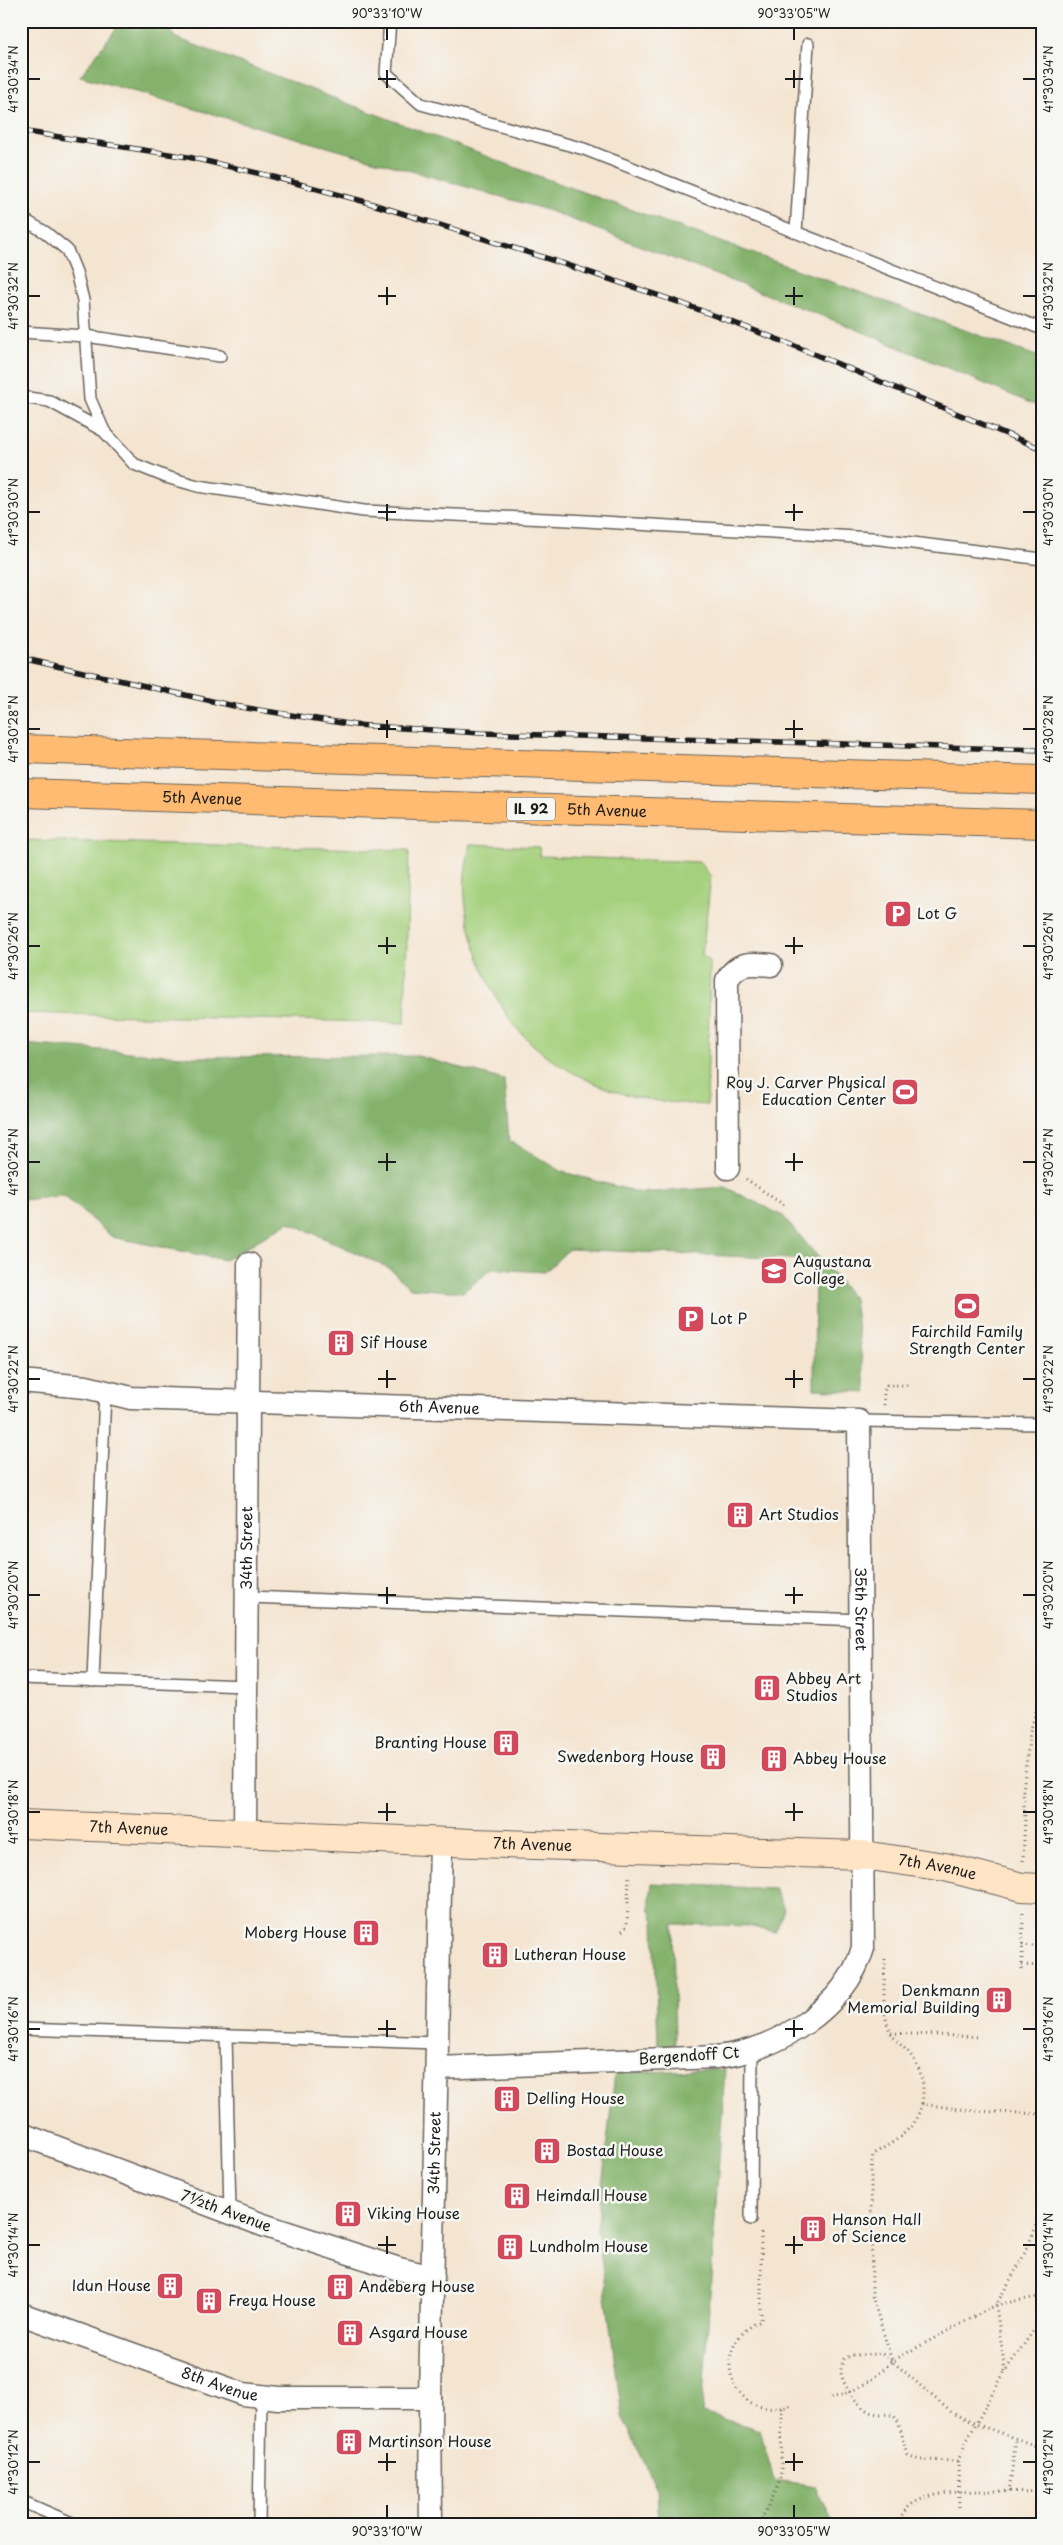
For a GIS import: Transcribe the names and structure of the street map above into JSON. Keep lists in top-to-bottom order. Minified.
{"streets":{"main road":["5th Avenue","IL 92"],"street":["6th Avenue","34th Street","35th Street","7th Avenue","Bergendoff Ct","7½th Avenue","8th Avenue"]},"crossings":[["6th Avenue","34th Street"],["6th Avenue","35th Street"],["34th Street","7th Avenue"],["34th Street","Bergendoff Ct"],["34th Street","7½th Avenue"],["34th Street","8th Avenue"],["35th Street","7th Avenue"],["35th Street","Bergendoff Ct"],["7th Avenue","Bergendoff Ct"]],"places":{"parking":["Lot G","Lot P"],"sports":["Roy J. Carver Physical Education Center","Fairchild Family Strength Center"],"school or university":["Augustana College"],"building":["Sif House","Art Studios","Abbey Art Studios","Branting House","Swedenborg House","Abbey House","Moberg House","Lutheran House","Denkmann Memorial Building","Delling House","Bostad House","Heimdall House","Viking House","Hanson Hall of Science","Lundholm House","Idun House","Andeberg House","Freya House","Asgard House","Martinson House"]},"coordinates":["90°33'10\"W","90°33'05\"W","41°30'34\"N","41°30'32\"N","41°30'30\"N","41°30'28\"N","41°30'26\"N","41°30'24\"N","41°30'22\"N","41°30'20\"N","41°30'18\"N","41°30'16\"N","41°30'14\"N","41°30'12\"N"]}
